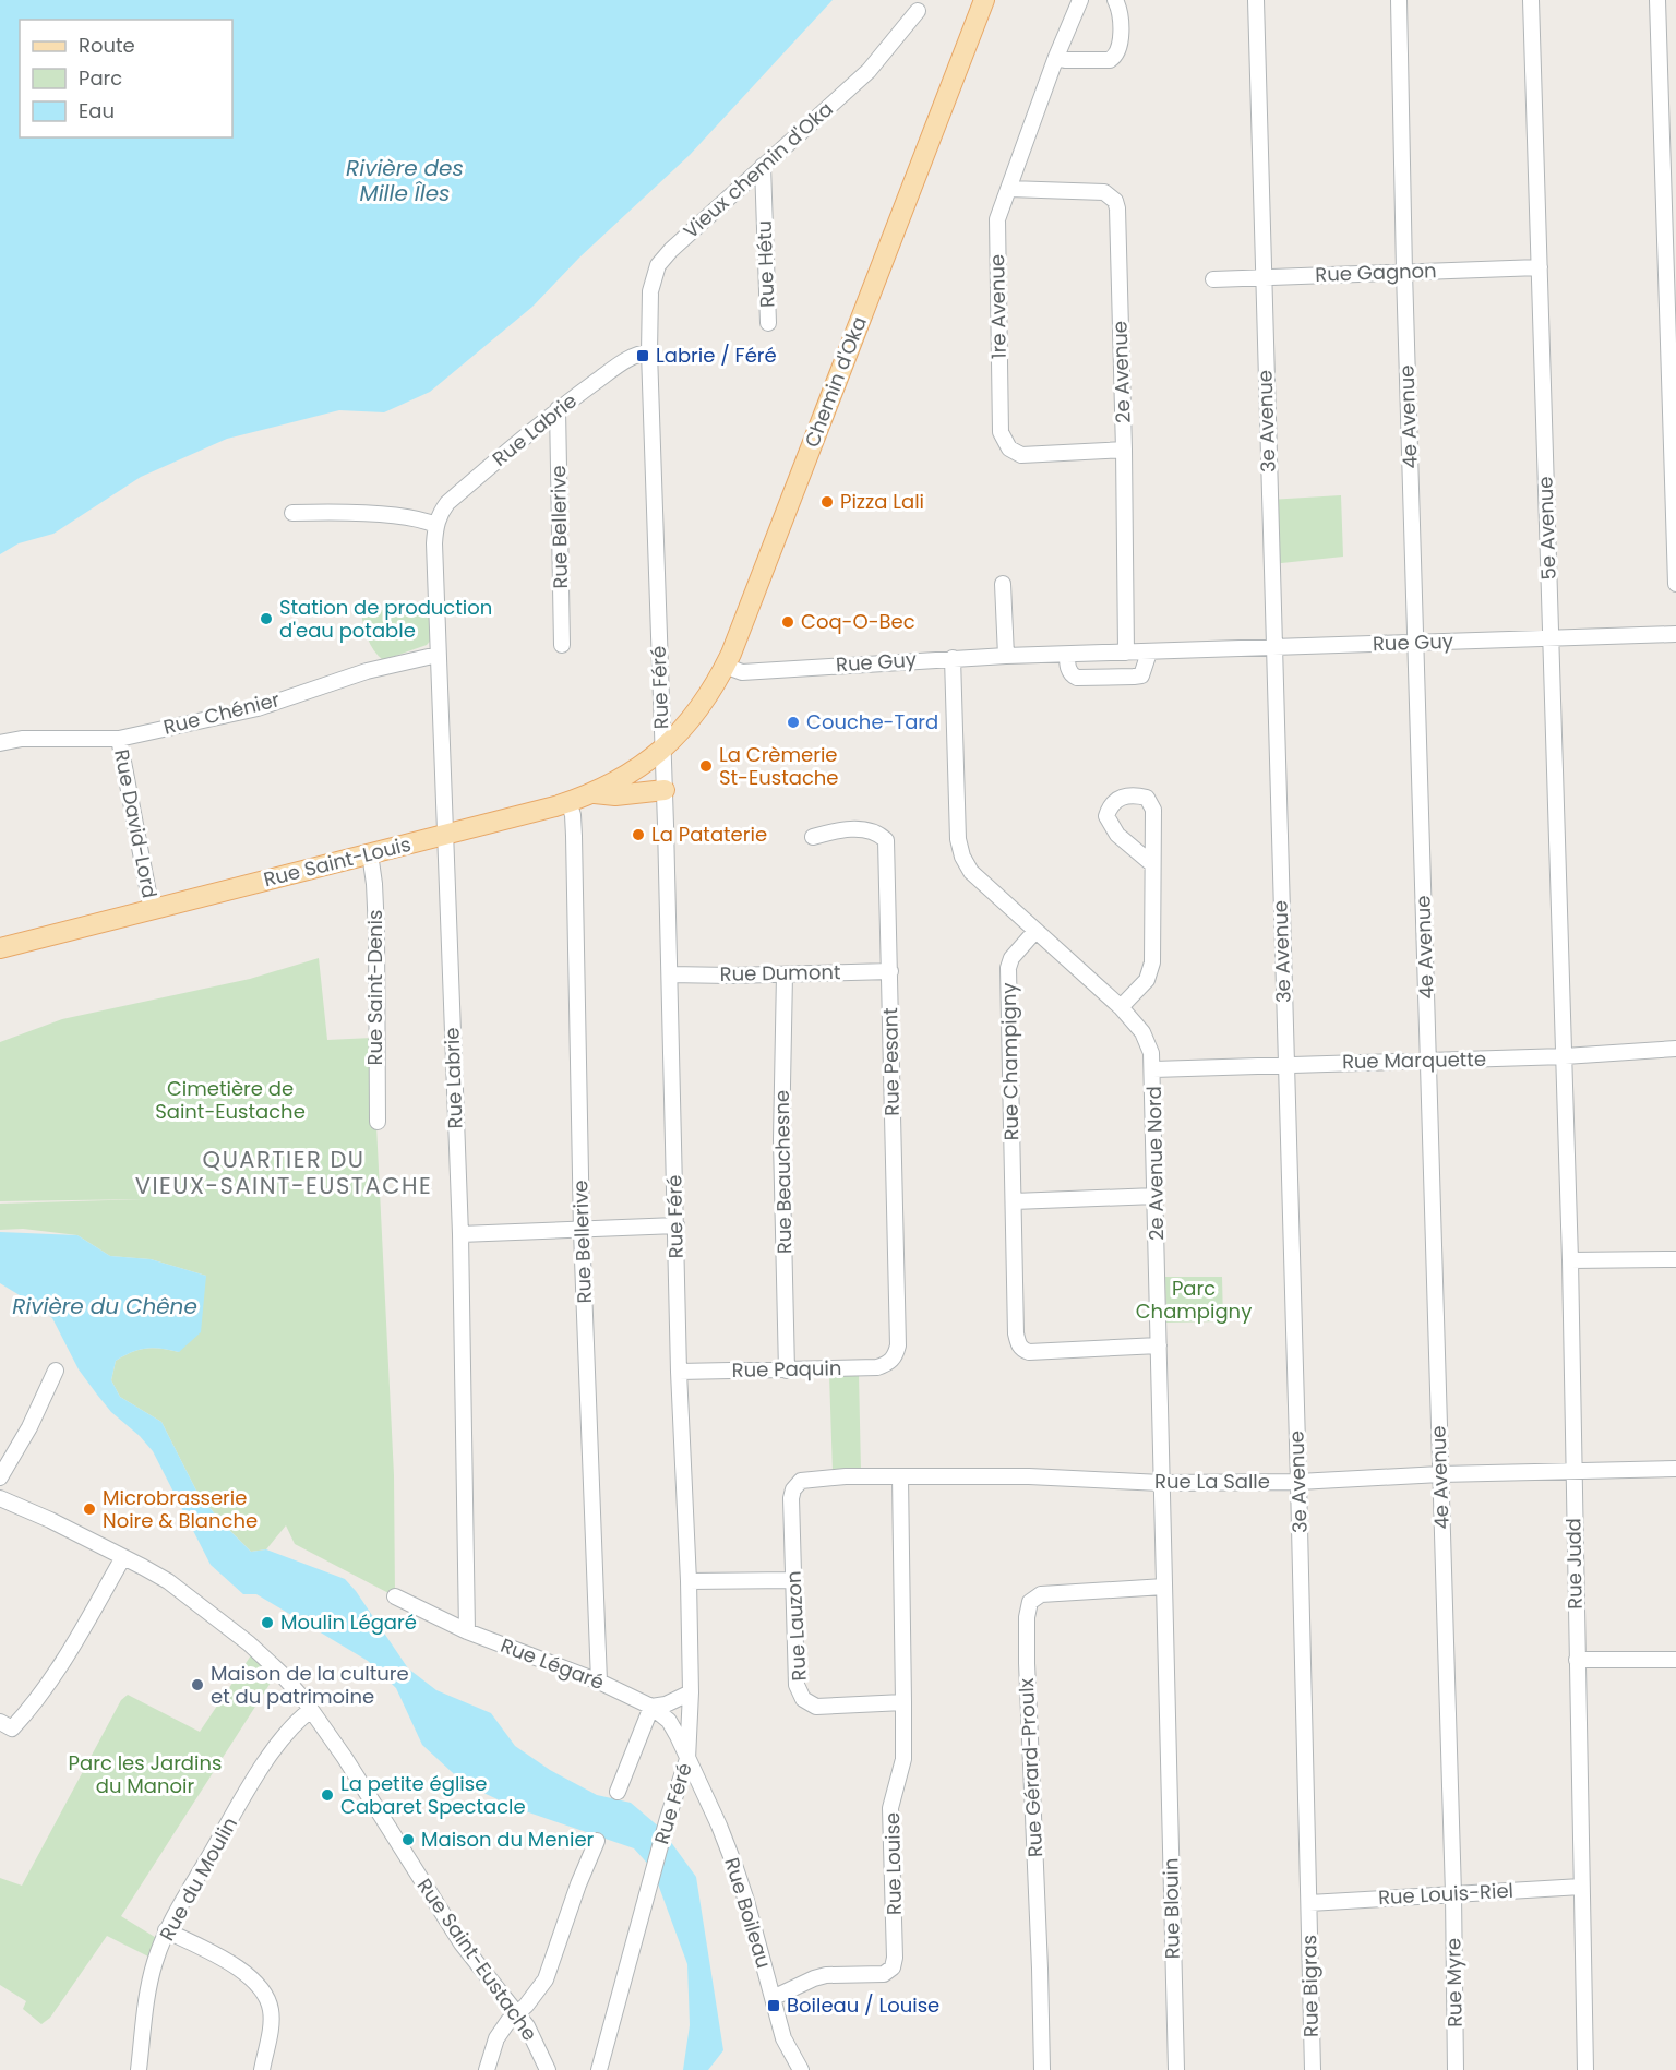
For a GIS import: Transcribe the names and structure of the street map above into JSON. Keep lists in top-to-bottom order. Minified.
{"streets":{"main road":["Chemin d'Oka","Rue Saint-Louis"],"street":["Vieux chemin d'Oka","Rue Hétu","Rue Gagnon","1re Avenue","2e Avenue","4e Avenue","3e Avenue","Rue Labrie","Rue Bellerive","5e Avenue","Rue Guy","Rue Féré","Rue Chénier","Rue David-Lord","Rue Dumont","Rue Saint-Denis","Rue Marquette","Rue Pesant","Rue Champigny","2e Avenue Nord","Rue Beauchesne","Rue Paquin","Rue La Salle","Rue Judd","Rue Lauzon","Rue Légaré","Rue Gérard-Proulx","Rue Louise","Rue du Moulin","Rue Louis-Riel","Rue Blouin","Rue Boileau","Rue Saint-Eustache","Rue Myre","Rue Bigras"]},"crossings":[["Vieux chemin d'Oka","Rue Hétu"],["Vieux chemin d'Oka","Rue Labrie"],["Vieux chemin d'Oka","Rue Féré"],["Rue Gagnon","4e Avenue"],["Rue Gagnon","3e Avenue"],["Rue Gagnon","5e Avenue"],["1re Avenue","2e Avenue"],["2e Avenue","Rue Guy"],["Chemin d'Oka","Rue Guy"],["Chemin d'Oka","Rue Féré"],["Chemin d'Oka","Rue Saint-Louis"],["4e Avenue","Rue Guy"],["4e Avenue","Rue Marquette"],["4e Avenue","Rue La Salle"],["4e Avenue","Rue Louis-Riel"],["4e Avenue","Rue Myre"],["3e Avenue","Rue Guy"],["3e Avenue","Rue Marquette"],["3e Avenue","Rue La Salle"],["3e Avenue","Rue Louis-Riel"],["3e Avenue","Rue Bigras"],["Rue Labrie","Rue Bellerive"],["Rue Labrie","Rue Féré"],["Rue Labrie","Rue Chénier"],["Rue Labrie","Rue Saint-Louis"],["Rue Labrie","Rue Légaré"],["Rue Bellerive","Rue Saint-Louis"],["Rue Bellerive","Rue Légaré"],["5e Avenue","Rue Guy"],["5e Avenue","Rue Marquette"],["5e Avenue","Rue Judd"],["Rue Guy","2e Avenue Nord"],["Rue Féré","Rue Saint-Louis"],["Rue Féré","Rue Dumont"],["Rue Féré","Rue Paquin"],["Rue Féré","Rue Légaré"],["Rue Féré","Rue Boileau"],["Rue Chénier","Rue David-Lord"],["Rue David-Lord","Rue Saint-Louis"],["Rue Saint-Louis","Rue Saint-Denis"],["Rue Dumont","Rue Pesant"],["Rue Dumont","Rue Beauchesne"],["Rue Marquette","2e Avenue Nord"],["Rue Marquette","Rue Judd"],["Rue Pesant","Rue Paquin"],["Rue Champigny","2e Avenue Nord"],["2e Avenue Nord","Rue La Salle"],["2e Avenue Nord","Rue Gérard-Proulx"],["2e Avenue Nord","Rue Blouin"],["Rue Beauchesne","Rue Paquin"],["Rue La Salle","Rue Judd"],["Rue La Salle","Rue Lauzon"],["Rue La Salle","Rue Louise"],["Rue Judd","Rue Louis-Riel"],["Rue Lauzon","Rue Louise"],["Rue Légaré","Rue Boileau"],["Rue Louise","Rue Boileau"],["Rue du Moulin","Rue Saint-Eustache"],["Rue Louis-Riel","Rue Myre"],["Rue Louis-Riel","Rue Bigras"]],"districts":["QUARTIER DU VIEUX-SAINT-EUSTACHE"],"water":["Rivière des Mille Îles","Rivière du Chêne"],"parks":["Cimetière de Saint-Eustache","Parc Champigny","Parc les Jardins du Manoir"],"places":{"transit":["Labrie / Féré","Boileau / Louise"],"other":["Pizza Lali","Station de production d'eau potable","Coq-O-Bec","Couche-Tard","La Crèmerie St-Eustache","La Pataterie","Microbrasserie Noire & Blanche","Moulin Légaré","Maison de la culture et du patrimoine","La petite église Cabaret Spectacle","Maison du Menier"]},"legend":["Route","Parc","Eau"]}
